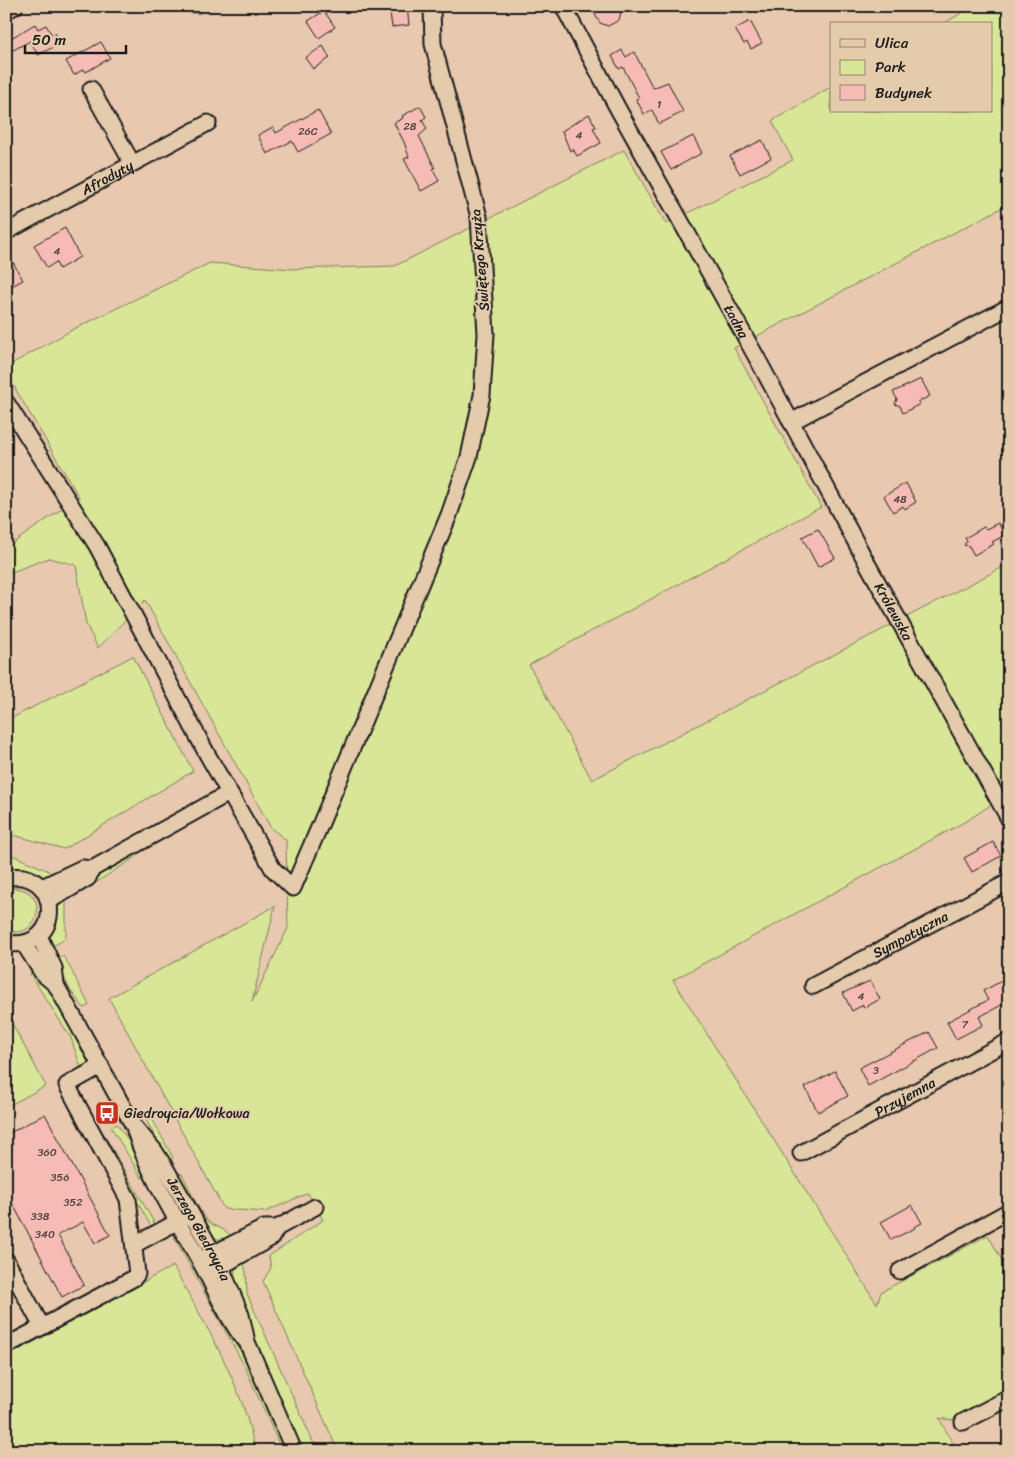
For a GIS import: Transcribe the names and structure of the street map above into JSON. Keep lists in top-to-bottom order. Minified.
{"streets":{"street":["Afrodyty","Świętego Krzyża","Ładna","Królewska","Sympatyczna","Przyjemna","Jerzego Giedroycia"]},"crossings":[["Ładna","Królewska"]],"places":{"bus stop":["Giedroycia/Wołkowa"]},"house_numbers":["1","28","26C","4","4","48","4","7","3","360","356","352","338","340"],"legend":["Ulica","Park","Budynek"],"scale_bar":"50 m"}
